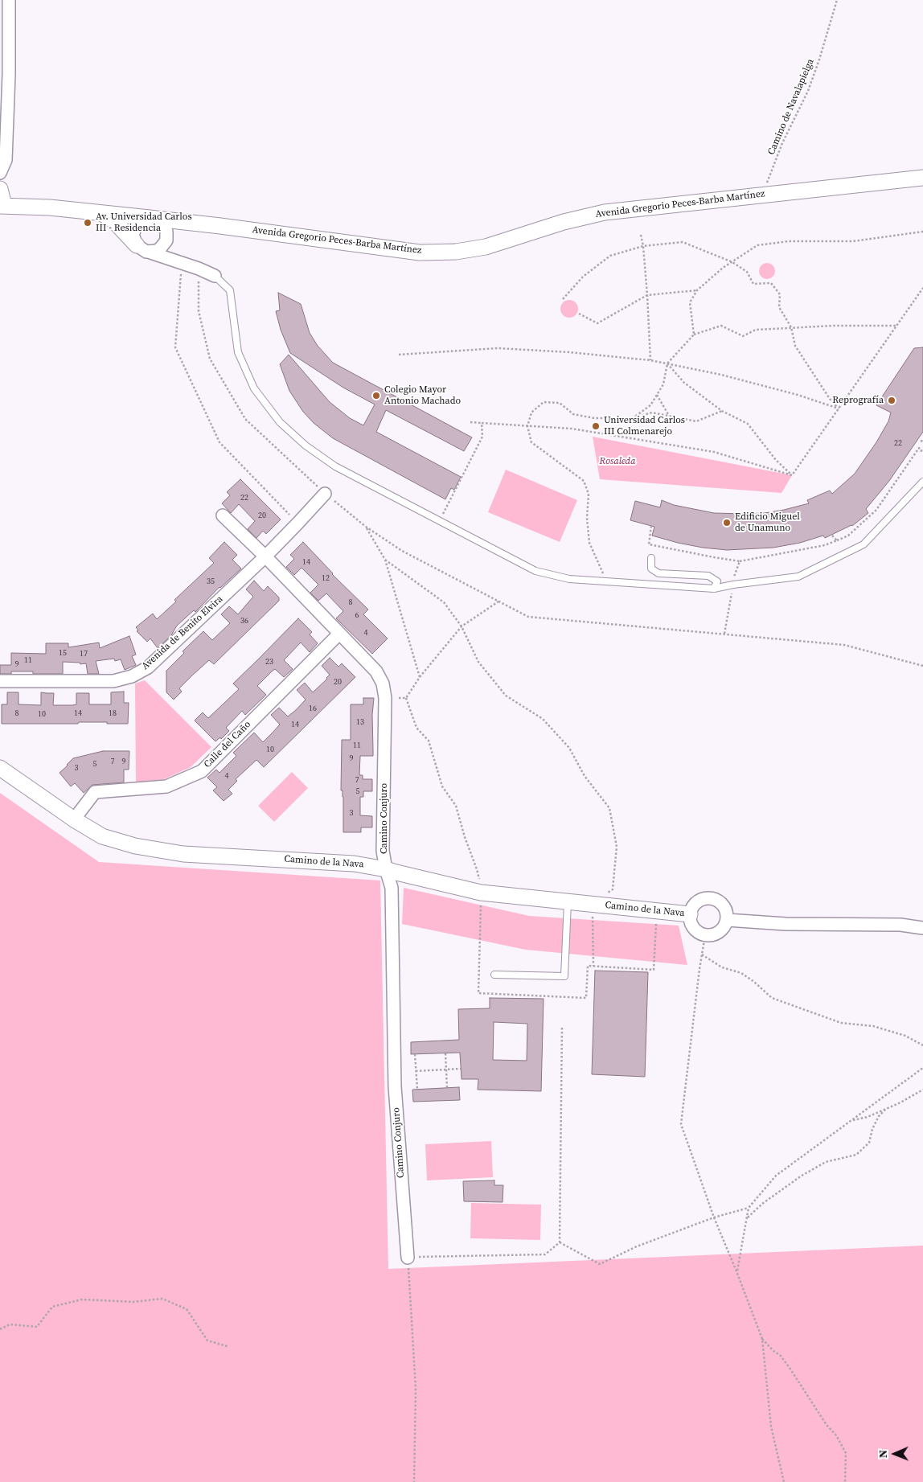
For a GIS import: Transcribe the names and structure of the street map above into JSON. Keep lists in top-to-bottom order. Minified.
{"streets":{"street":["Avenida Gregorio Peces-Barba Martínez","Avenida de Benito Elvira","Calle del Caño","Camino Conjuro","Camino de la Nava"],"path":["Camino de Navalapielga"]},"crossings":[["Camino de Navalapielga","Avenida Gregorio Peces-Barba Martínez"],["Avenida de Benito Elvira","Camino Conjuro"],["Calle del Caño","Camino Conjuro"],["Calle del Caño","Camino de la Nava"],["Camino Conjuro","Camino de la Nava"]],"parks":["Rosaleda"],"places":["Av. Universidad Carlos III - Residencia","Colegio Mayor Antonio Machado","Reprografía","Universidad Carlos III Colmenarejo","Edificio Miguel de Unamuno"],"house_numbers":["22","22","20","14","12","35","8","6","36","4","15","17","11","23","9","20","16","8","14","18","10","13","14","11","10","9","7","9","5","3","4","7","5","3"],"north":"left"}
